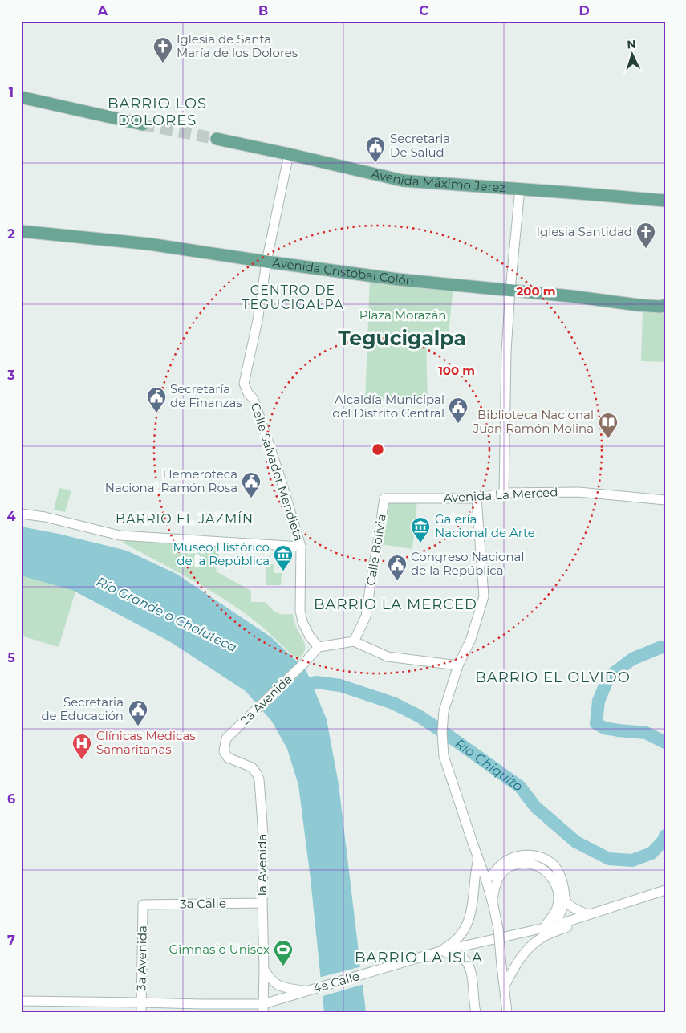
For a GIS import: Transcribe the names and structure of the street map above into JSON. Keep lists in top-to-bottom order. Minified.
{"streets":{"main road":["Avenida Máximo Jerez","Avenida Cristóbal Colón"],"street":["Calle Salvador Mendieta","Avenida La Merced","Calle Bolivia","2a Avenida","1a Avenida","3a Calle","3a Avenida","4a Calle"]},"crossings":[["Avenida Máximo Jerez","Calle Salvador Mendieta"],["Avenida Cristóbal Colón","Calle Salvador Mendieta"],["Calle Salvador Mendieta","2a Avenida"],["Avenida La Merced","Calle Bolivia"],["2a Avenida","1a Avenida"],["1a Avenida","3a Calle"],["1a Avenida","4a Calle"],["3a Calle","3a Avenida"],["3a Avenida","4a Calle"]],"districts":["BARRIO LOS DOLORES","CENTRO DE TEGUCIGALPA","Tegucigalpa","BARRIO EL JAZMÍN","BARRIO LA MERCED","BARRIO EL OLVIDO","BARRIO LA ISLA"],"water":["Río Grande o Choluteca","Río Chiquito"],"parks":["Plaza Morazán"],"places":{"church":["Iglesia de Santa María de los Dolores","Iglesia Santidad"],"public building":["Secretaria De Salud","Secretaría de Finanzas","Alcaldía Municipal del Distrito Central","Hemeroteca Nacional Ramón Rosa","Congreso Nacional de la República","Secretaria de Educación"],"library":["Biblioteca Nacional Juan Ramón Molina"],"museum":["Galería Nacional de Arte","Museo Histórico de la República"],"hospital":["Clínicas Medicas Samaritanas"],"sports":["Gimnasio Unisex"]},"north":"top","grid":{"columns":["A","B","C","D"],"rows":["1","2","3","4","5","6","7"]},"rings":["200 m","100 m"]}
